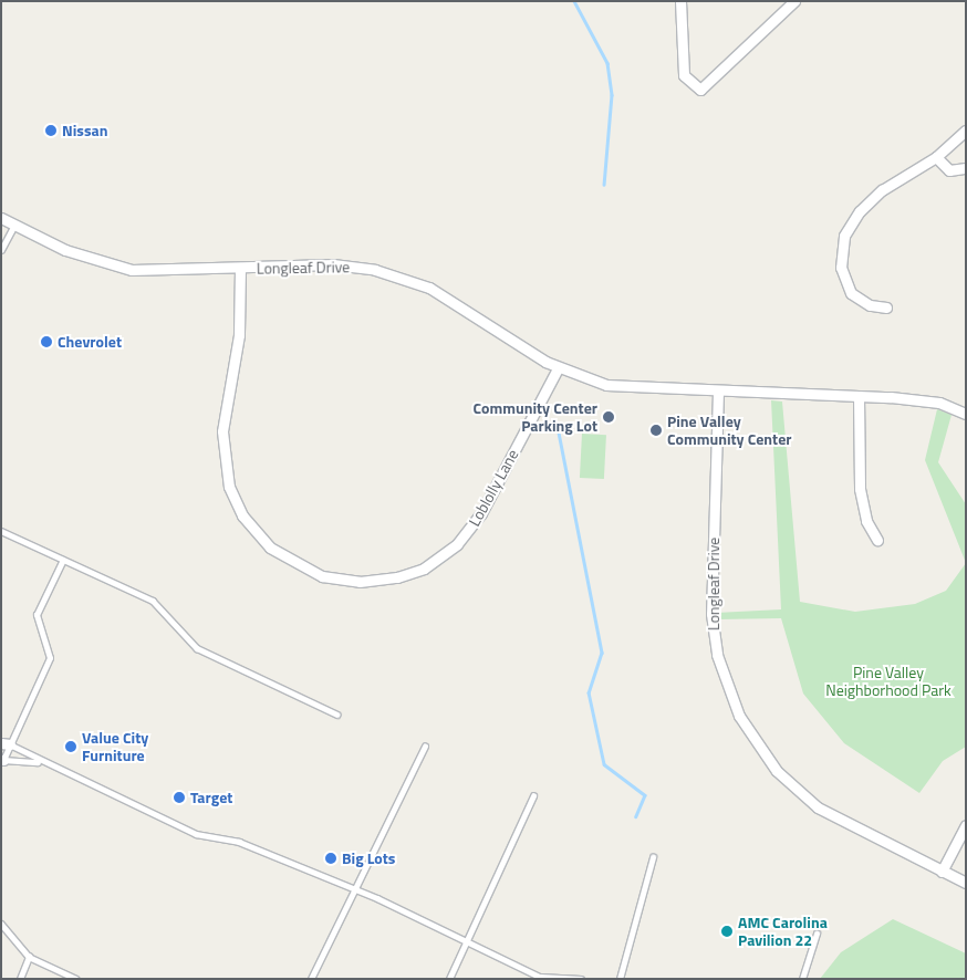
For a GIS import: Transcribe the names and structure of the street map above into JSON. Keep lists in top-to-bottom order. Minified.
{"streets":{"street":["Longleaf Drive","Loblolly Lane"]},"crossings":[["Longleaf Drive","Loblolly Lane"]],"parks":["Pine Valley Neighborhood Park"],"places":["Nissan","Chevrolet","Community Center Parking Lot","Pine Valley Community Center","Value City Furniture","Target","Big Lots","AMC Carolina Pavilion 22"]}
